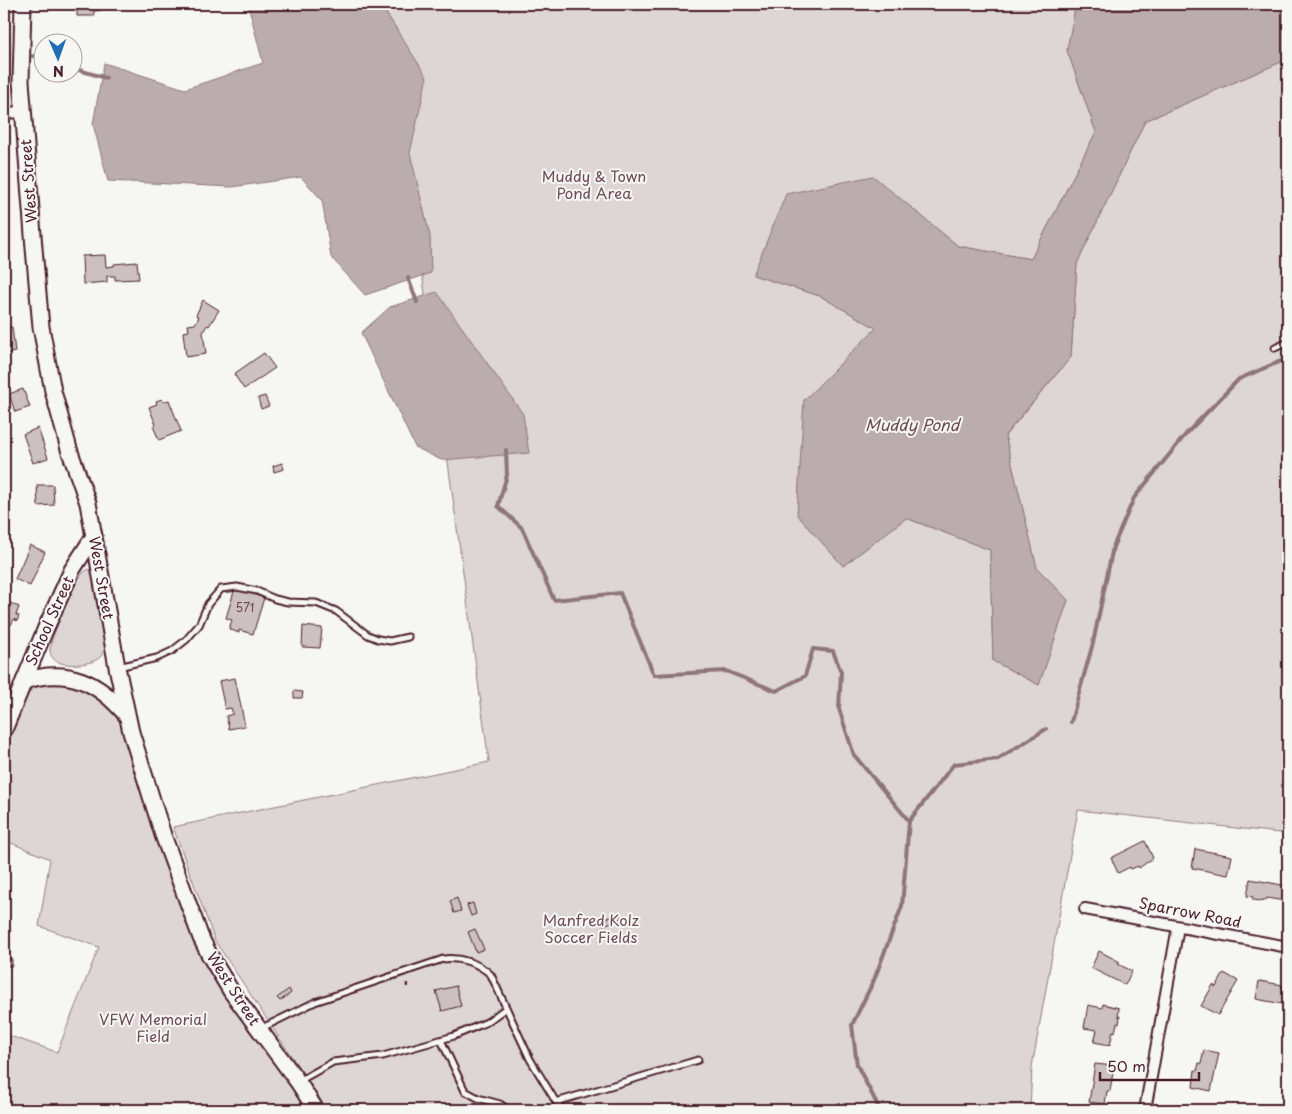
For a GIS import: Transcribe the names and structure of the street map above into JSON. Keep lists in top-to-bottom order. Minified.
{"streets":{"street":["West Street","School Street","Sparrow Road"]},"crossings":[["West Street","School Street"]],"water":["Muddy Pond"],"parks":["Muddy & Town Pond Area","Manfred Kolz Soccer Fields","VFW Memorial Field"],"house_numbers":["571"],"scale_bar":"50 m","north":"bottom"}
